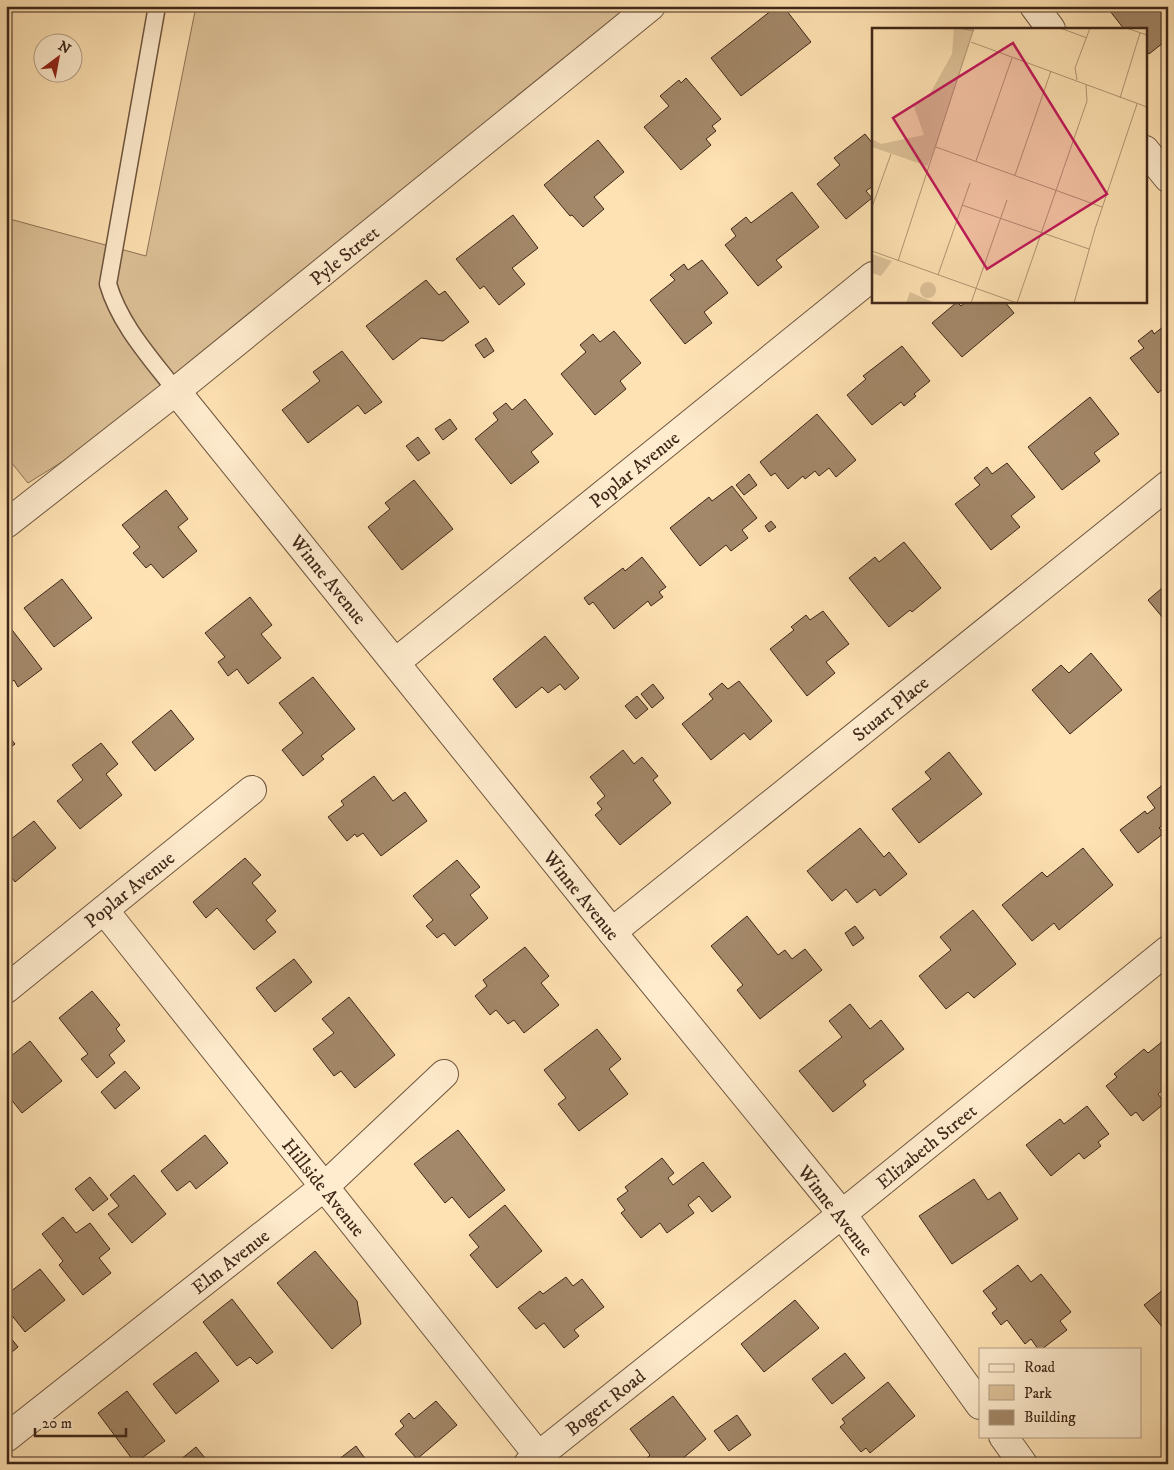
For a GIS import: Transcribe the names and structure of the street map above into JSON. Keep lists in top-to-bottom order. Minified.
{"streets":{"street":["Pyle Street","Poplar Avenue","Winne Avenue","Stuart Place","Elizabeth Street","Hillside Avenue","Elm Avenue","Bogert Road"]},"crossings":[["Pyle Street","Winne Avenue"],["Poplar Avenue","Winne Avenue"],["Poplar Avenue","Hillside Avenue"],["Winne Avenue","Stuart Place"],["Winne Avenue","Elizabeth Street"],["Elizabeth Street","Bogert Road"],["Hillside Avenue","Elm Avenue"],["Hillside Avenue","Bogert Road"]],"legend":["Road","Park","Building"],"scale_bar":"20 m","north":"top right"}
